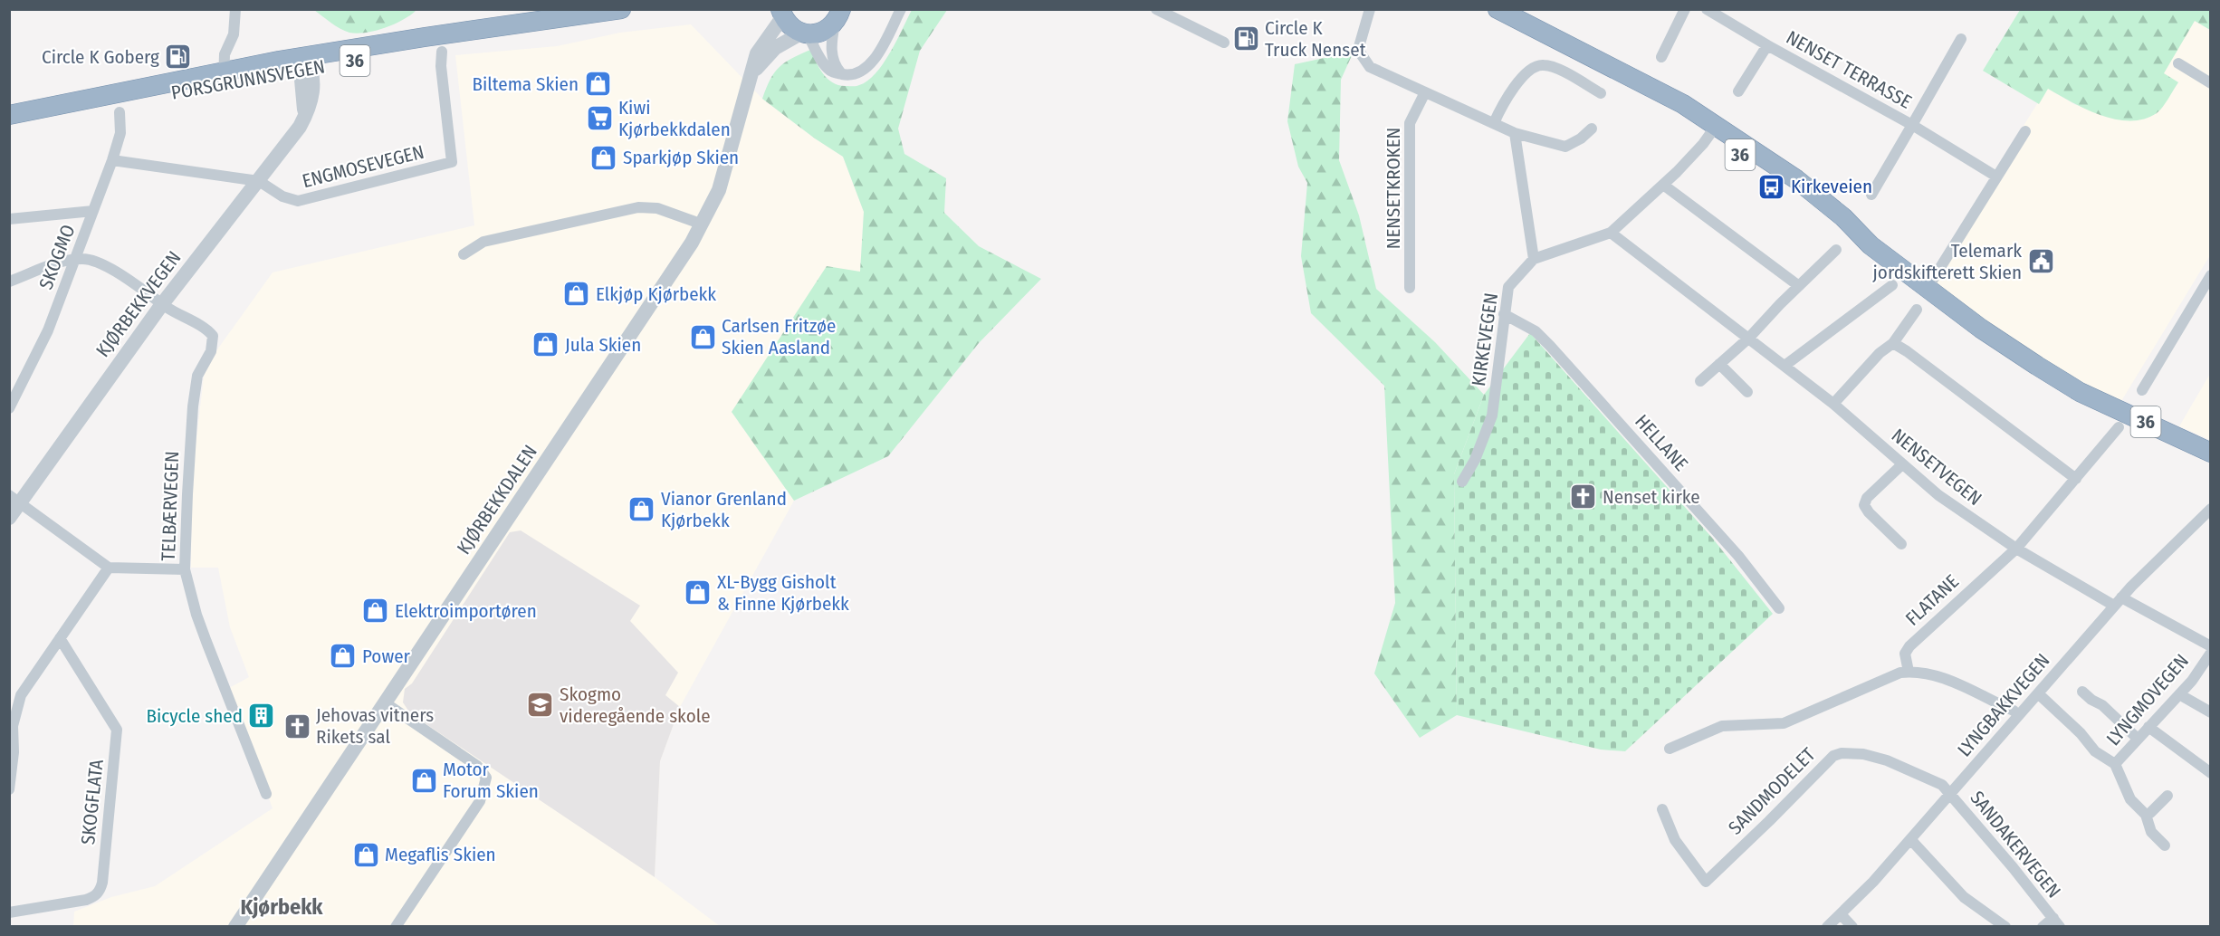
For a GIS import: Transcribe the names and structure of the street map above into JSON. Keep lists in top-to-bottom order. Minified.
{"streets":{"highway":["36","PORSGRUNNSVEGEN"],"street":["NENSET TERRASSE","ENGMOSEVEGEN","NENSETKROKEN","SKOGMO","KJØRBEKKVEGEN","KIRKEVEGEN","HELLANE","NENSETVEGEN","KJØRBEKKDALEN","TELBÆRVEGEN","FLATANE","LYNGMOVEGEN","LYNGBAKKVEGEN","SANDMODELET","SKOGFLATA","SANDAKERVEGEN"]},"crossings":[["36","KIRKEVEGEN"],["PORSGRUNNSVEGEN","KJØRBEKKVEGEN"],["ENGMOSEVEGEN","SKOGMO"],["ENGMOSEVEGEN","KJØRBEKKVEGEN"],["KJØRBEKKVEGEN","TELBÆRVEGEN"],["KIRKEVEGEN","HELLANE"],["KIRKEVEGEN","NENSETVEGEN"],["NENSETVEGEN","FLATANE"],["NENSETVEGEN","LYNGBAKKVEGEN"],["LYNGMOVEGEN","LYNGBAKKVEGEN"],["LYNGBAKKVEGEN","SANDMODELET"],["LYNGBAKKVEGEN","SANDAKERVEGEN"],["SANDMODELET","SANDAKERVEGEN"]],"districts":["Kjørbekk"],"places":{"fuel station":["Circle K Truck Nenset","Circle K Goberg"],"shop":["Biltema Skien","Sparkjøp Skien","Elkjøp Kjørbekk","Carlsen Fritzøe Skien Aasland","Jula Skien","Vianor Grenland Kjørbekk","XL-Bygg Gisholt & Finne Kjørbekk","Elektroimportøren","Power","Motor Forum Skien","Megaflis Skien"],"supermarket":["Kiwi Kjørbekkdalen"],"bus stop":["Kirkeveien"],"public building":["Telemark jordskifterett Skien"],"church":["Nenset kirke","Jehovas vitners Rikets sal"],"school or university":["Skogmo videregående skole"],"building":["Bicycle shed"]}}
